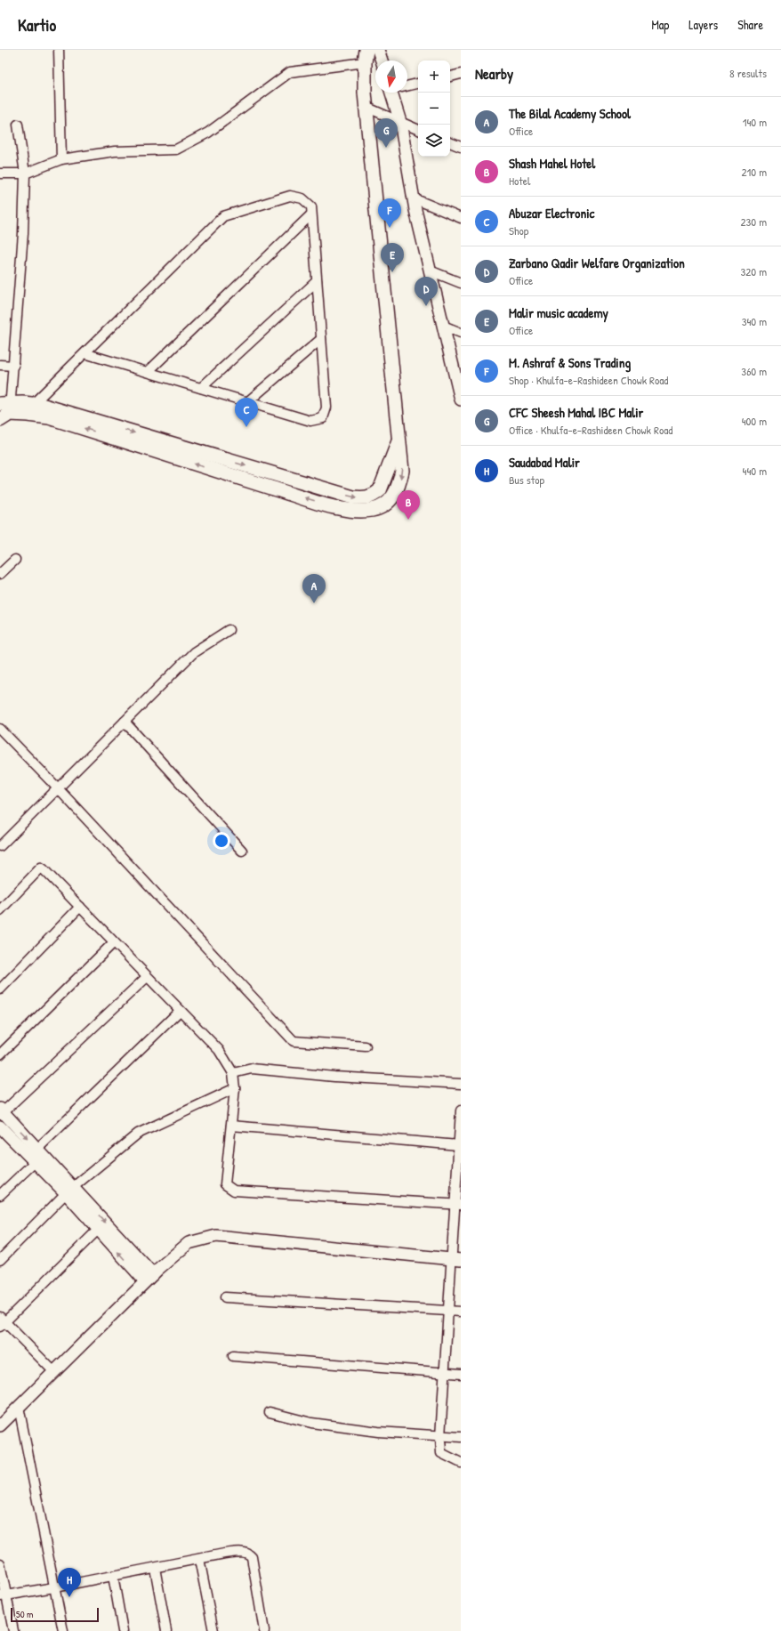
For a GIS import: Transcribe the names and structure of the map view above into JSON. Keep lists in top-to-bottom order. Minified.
{"scale_bar":"50 m","north":"bottom","page":{"header":"Kartio","nav":["Map","Layers","Share"],"heading":["Nearby","8 results"],"map_buttons":["+","−"],"list":[{"mark":"A","name":"The Bilal Academy School","note":"Office","value":"140 m"},{"mark":"B","name":"Shash Mahel Hotel","note":"Hotel","value":"210 m"},{"mark":"C","name":"Abuzar Electronic","note":"Shop","value":"230 m"},{"mark":"D","name":"Zarbano Qadir Welfare Organization","note":"Office","value":"320 m"},{"mark":"E","name":"Malir music academy","note":"Office","value":"340 m"},{"mark":"F","name":"M. Ashraf & Sons Trading","note":"Shop · Khulfa-e-Rashideen Chowk Road","value":"360 m"},{"mark":"G","name":"CFC Sheesh Mahal IBC Malir","note":"Office · Khulfa-e-Rashideen Chowk Road","value":"400 m"},{"mark":"H","name":"Saudabad Malir","note":"Bus stop","value":"440 m"}],"pins":["G","F","E","D","C","B","A","H"],"scale":"50 m"}}
